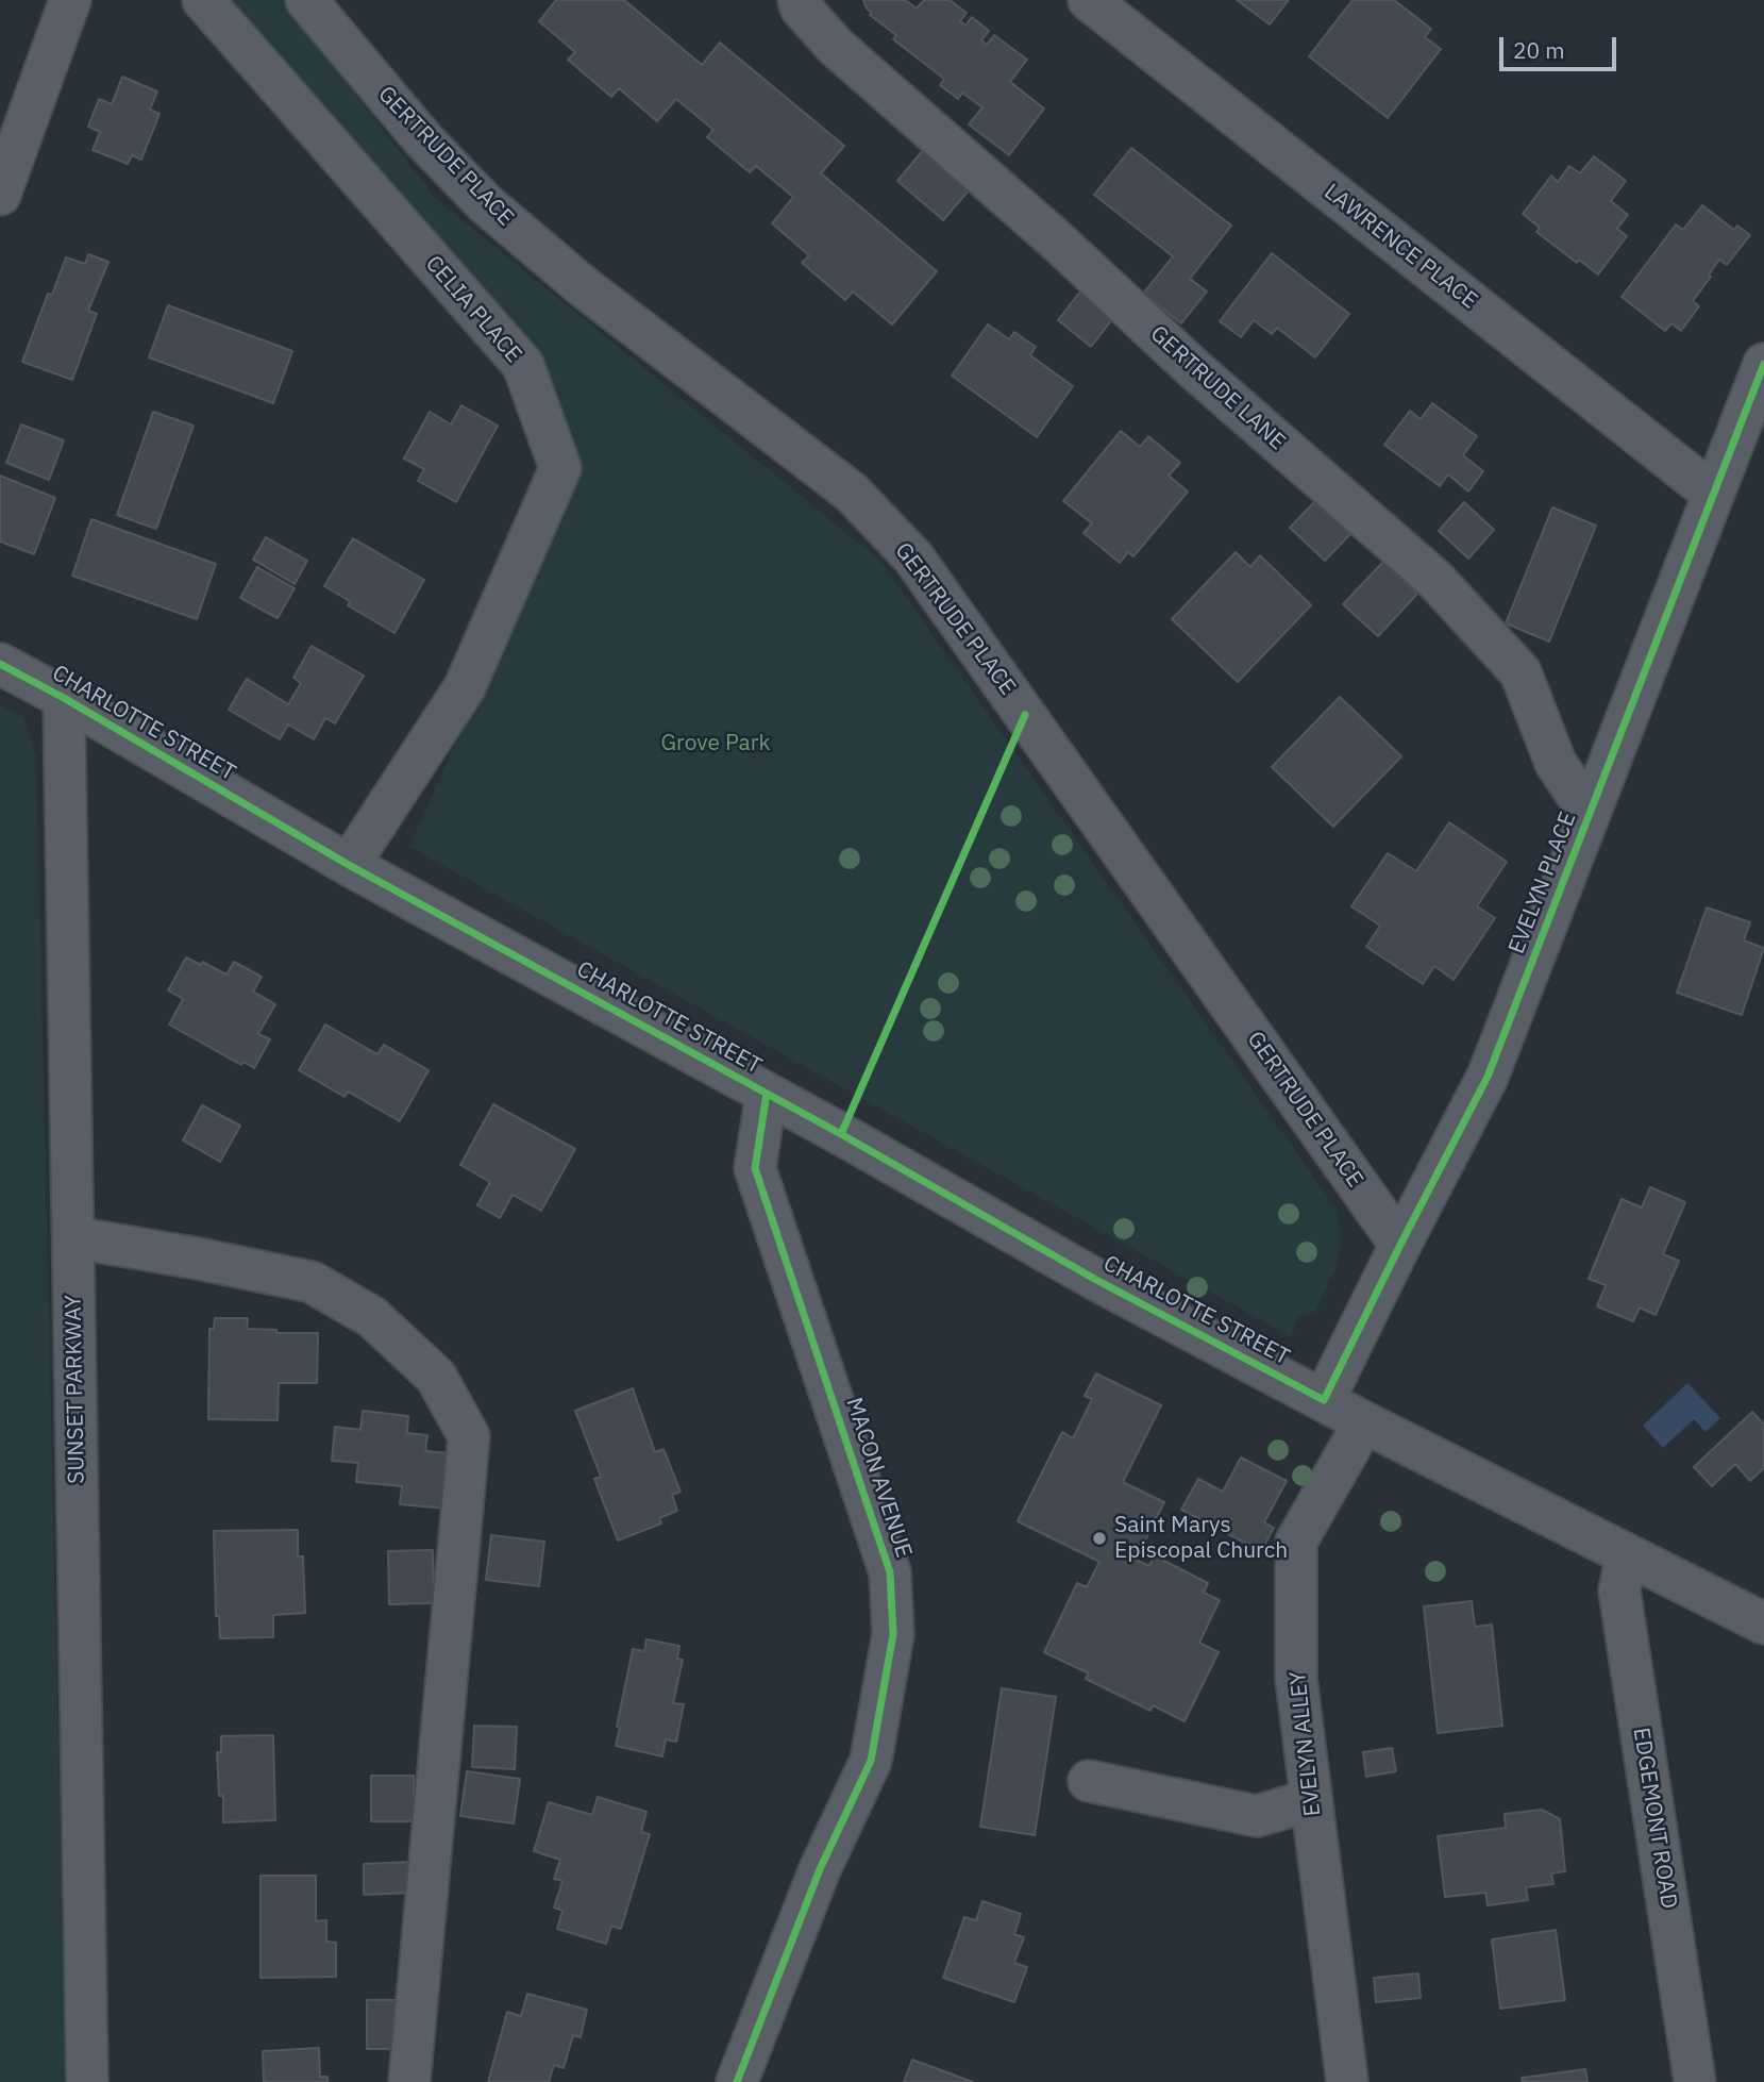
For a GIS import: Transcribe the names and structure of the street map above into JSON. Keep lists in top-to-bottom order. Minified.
{"streets":{"street":["GERTRUDE PLACE","LAWRENCE PLACE","CELIA PLACE","GERTRUDE LANE","CHARLOTTE STREET","EVELYN PLACE","SUNSET PARKWAY","MACON AVENUE","EVELYN ALLEY","EDGEMONT ROAD"]},"crossings":[["GERTRUDE PLACE","EVELYN PLACE"],["LAWRENCE PLACE","EVELYN PLACE"],["CELIA PLACE","CHARLOTTE STREET"],["GERTRUDE LANE","EVELYN PLACE"],["CHARLOTTE STREET","EVELYN PLACE"],["CHARLOTTE STREET","SUNSET PARKWAY"],["CHARLOTTE STREET","MACON AVENUE"],["CHARLOTTE STREET","EVELYN ALLEY"],["CHARLOTTE STREET","EDGEMONT ROAD"]],"parks":["Grove Park"],"places":["Saint Marys Episcopal Church"],"scale_bar":"20 m"}
